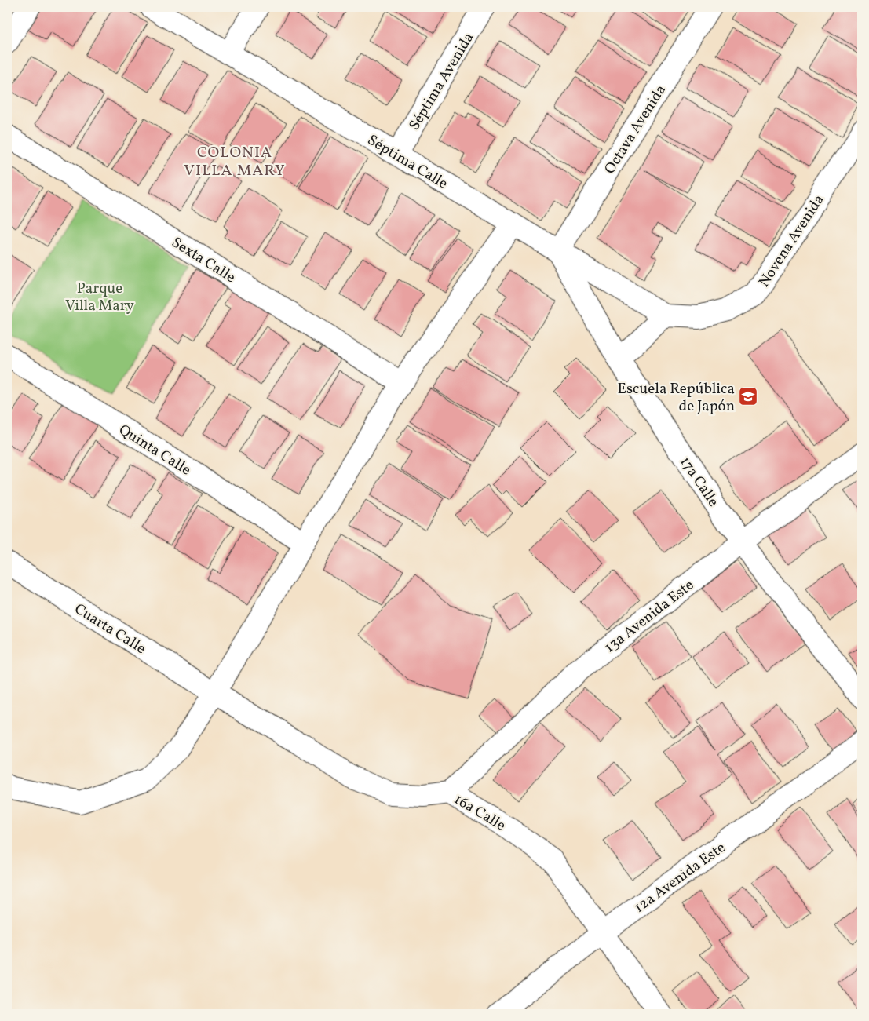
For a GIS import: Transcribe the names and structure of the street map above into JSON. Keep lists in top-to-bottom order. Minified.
{"streets":{"street":["Séptima Avenida","Octava Avenida","Séptima Calle","Novena Avenida","Sexta Calle","Quinta Calle","17a Calle","13a Avenida Este","Cuarta Calle","16a Calle","12a Avenida Este"]},"crossings":[["Séptima Avenida","Séptima Calle"],["Octava Avenida","Séptima Calle"],["Octava Avenida","17a Calle"],["Séptima Calle","Novena Avenida"],["Séptima Calle","17a Calle"],["17a Calle","13a Avenida Este"],["13a Avenida Este","16a Calle"],["Cuarta Calle","16a Calle"],["16a Calle","12a Avenida Este"]],"districts":["COLONIA VILLA MARY"],"parks":["Parque Villa Mary"],"places":{"school or university":["Escuela República de Japón"]}}
